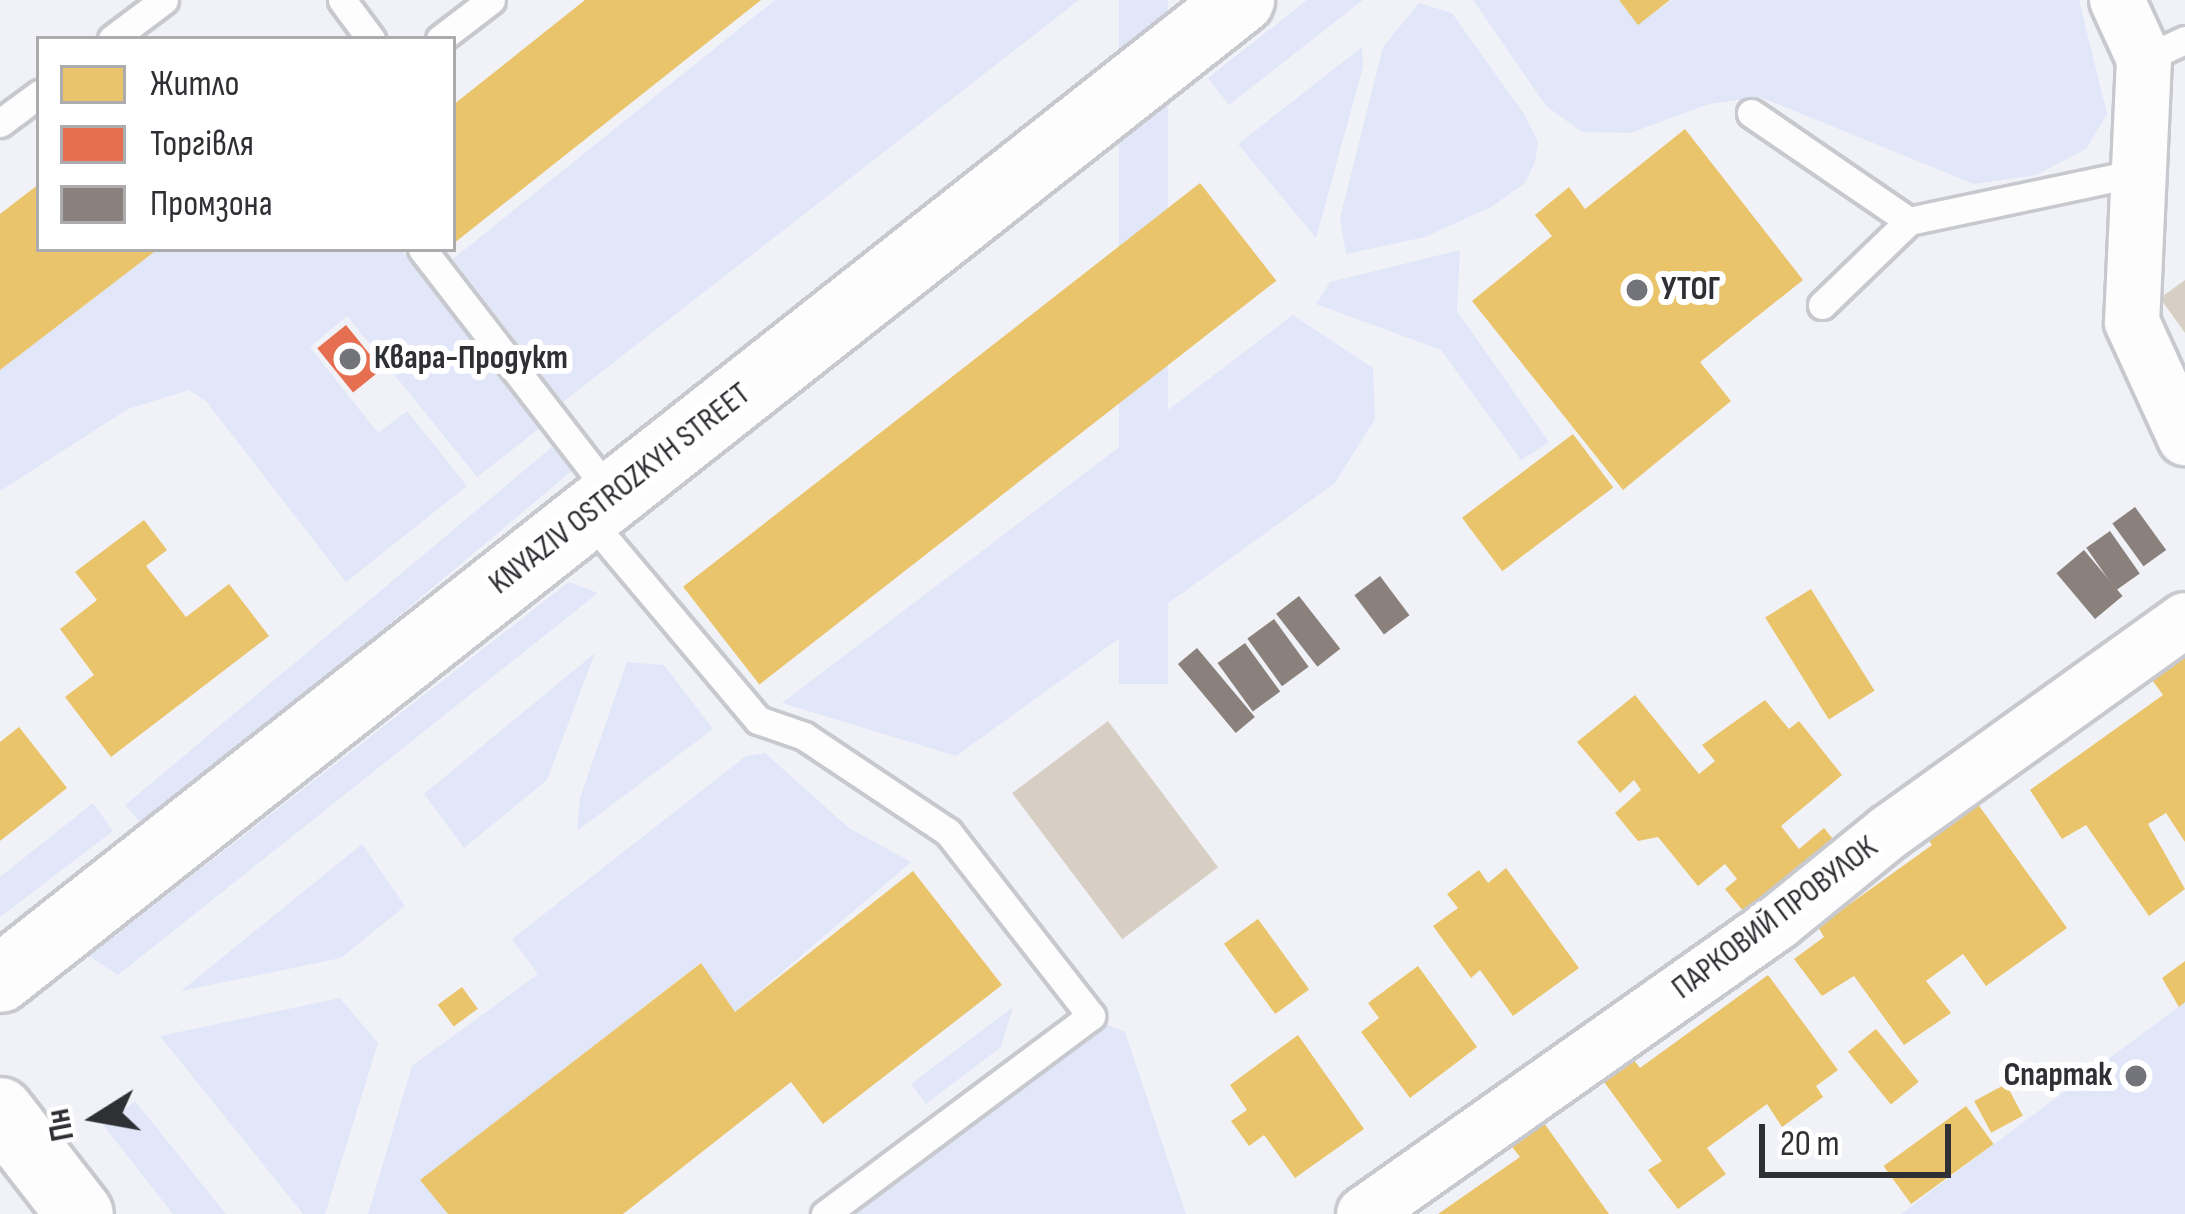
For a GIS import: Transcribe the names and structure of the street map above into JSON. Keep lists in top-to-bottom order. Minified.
{"streets":{"street":["KNYAZIV OSTROZKYH STREET","ПАРКОВИЙ ПРОВУЛОК"]},"places":["УТОГ","Квара-Продукт","Спартак"],"legend":["Житло","Торгівля","Промзона"],"scale_bar":"20 m","north":"left"}
